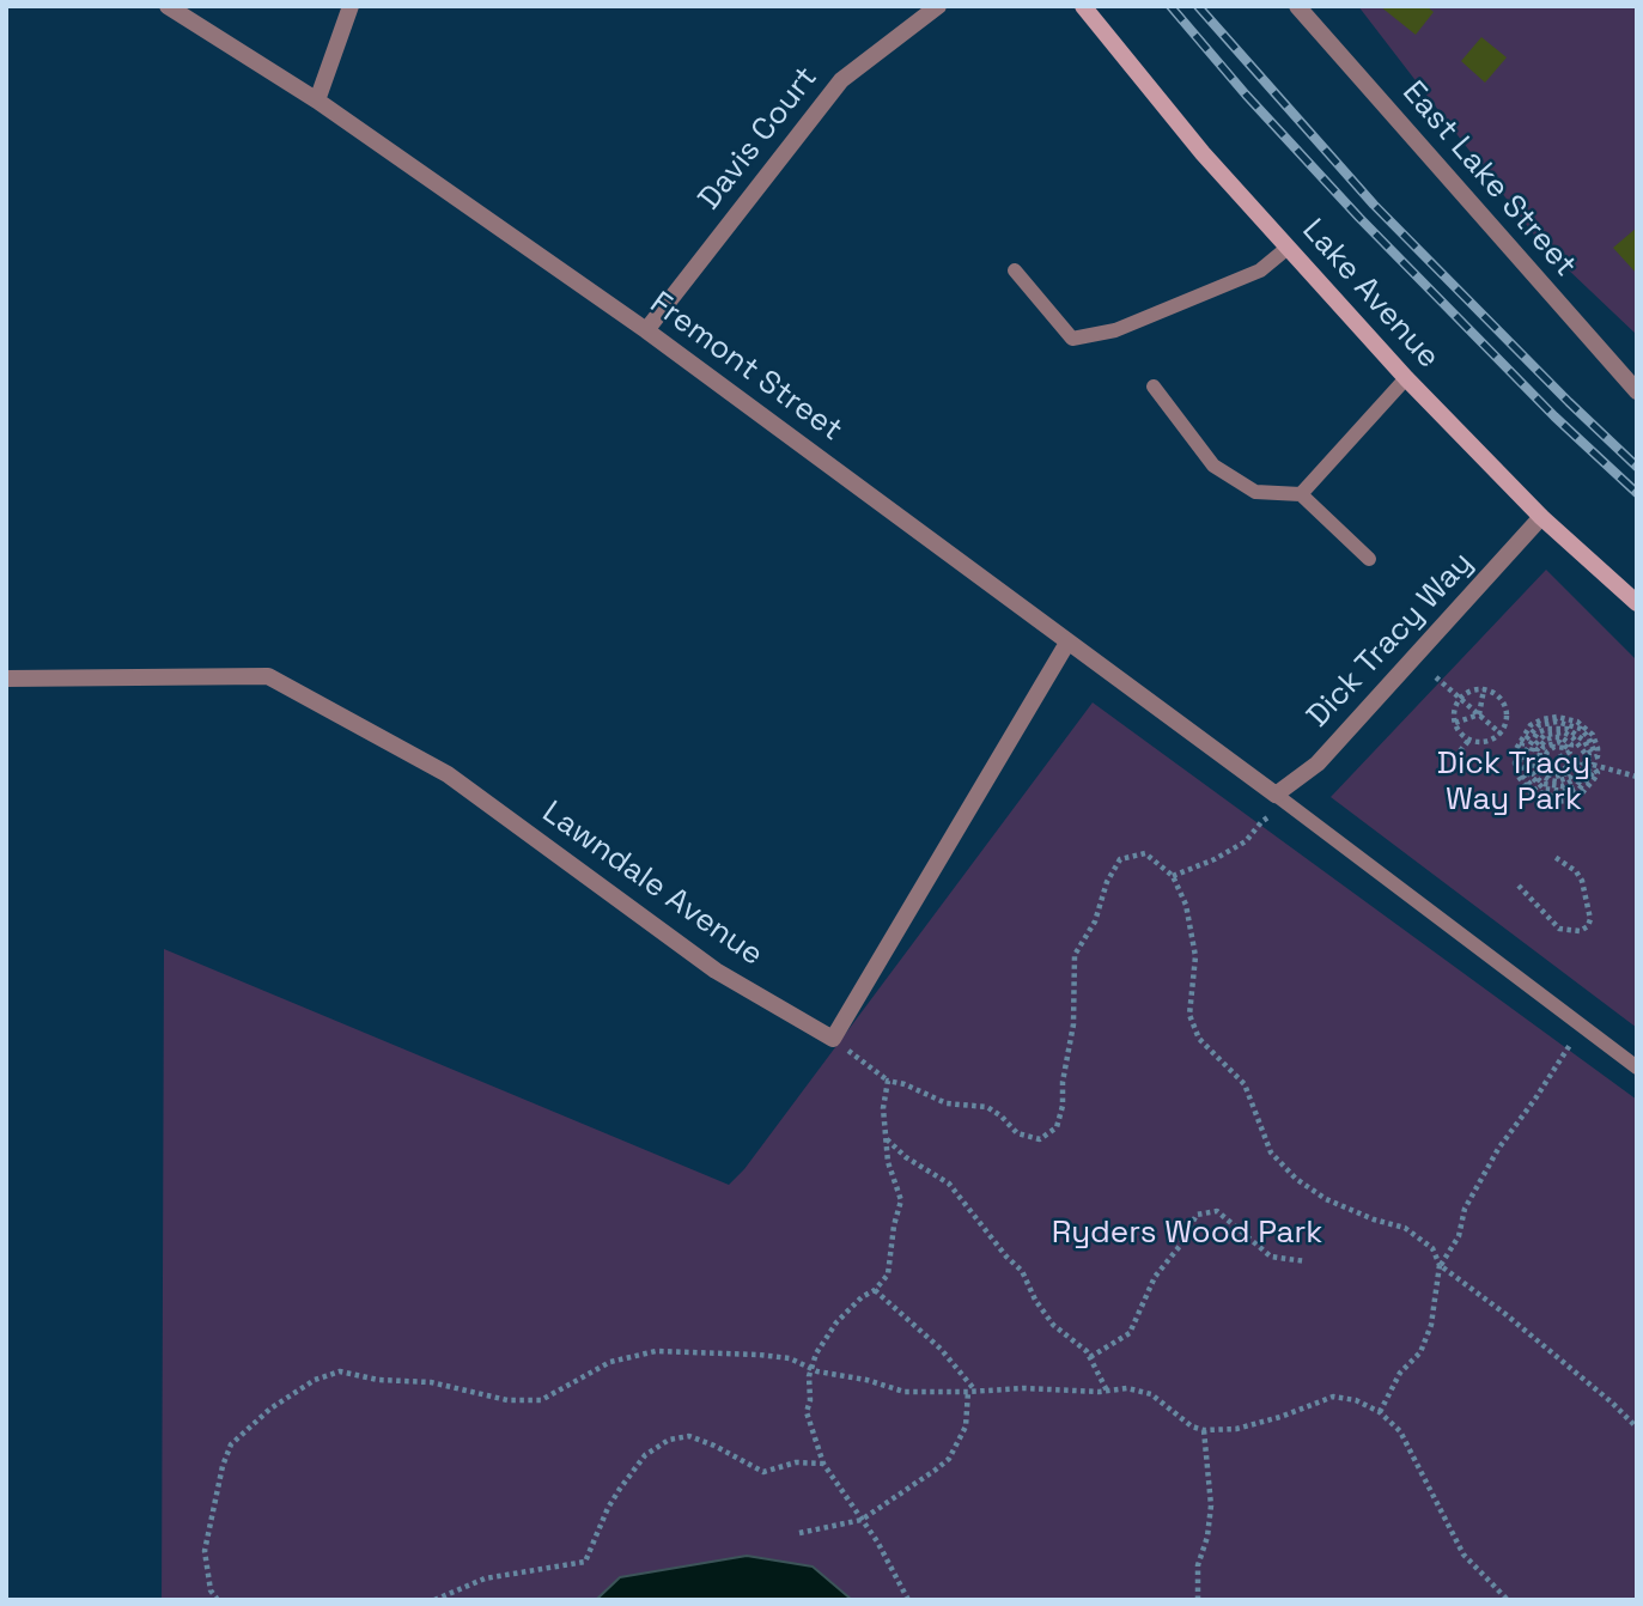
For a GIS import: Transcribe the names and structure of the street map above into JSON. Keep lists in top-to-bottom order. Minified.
{"streets":{"street":["Davis Court","East Lake Street","Lake Avenue","Fremont Street","Dick Tracy Way","Lawndale Avenue"]},"crossings":[["Davis Court","Fremont Street"],["Lake Avenue","Dick Tracy Way"],["Fremont Street","Dick Tracy Way"]],"parks":["Dick Tracy Way Park","Ryders Wood Park"]}
